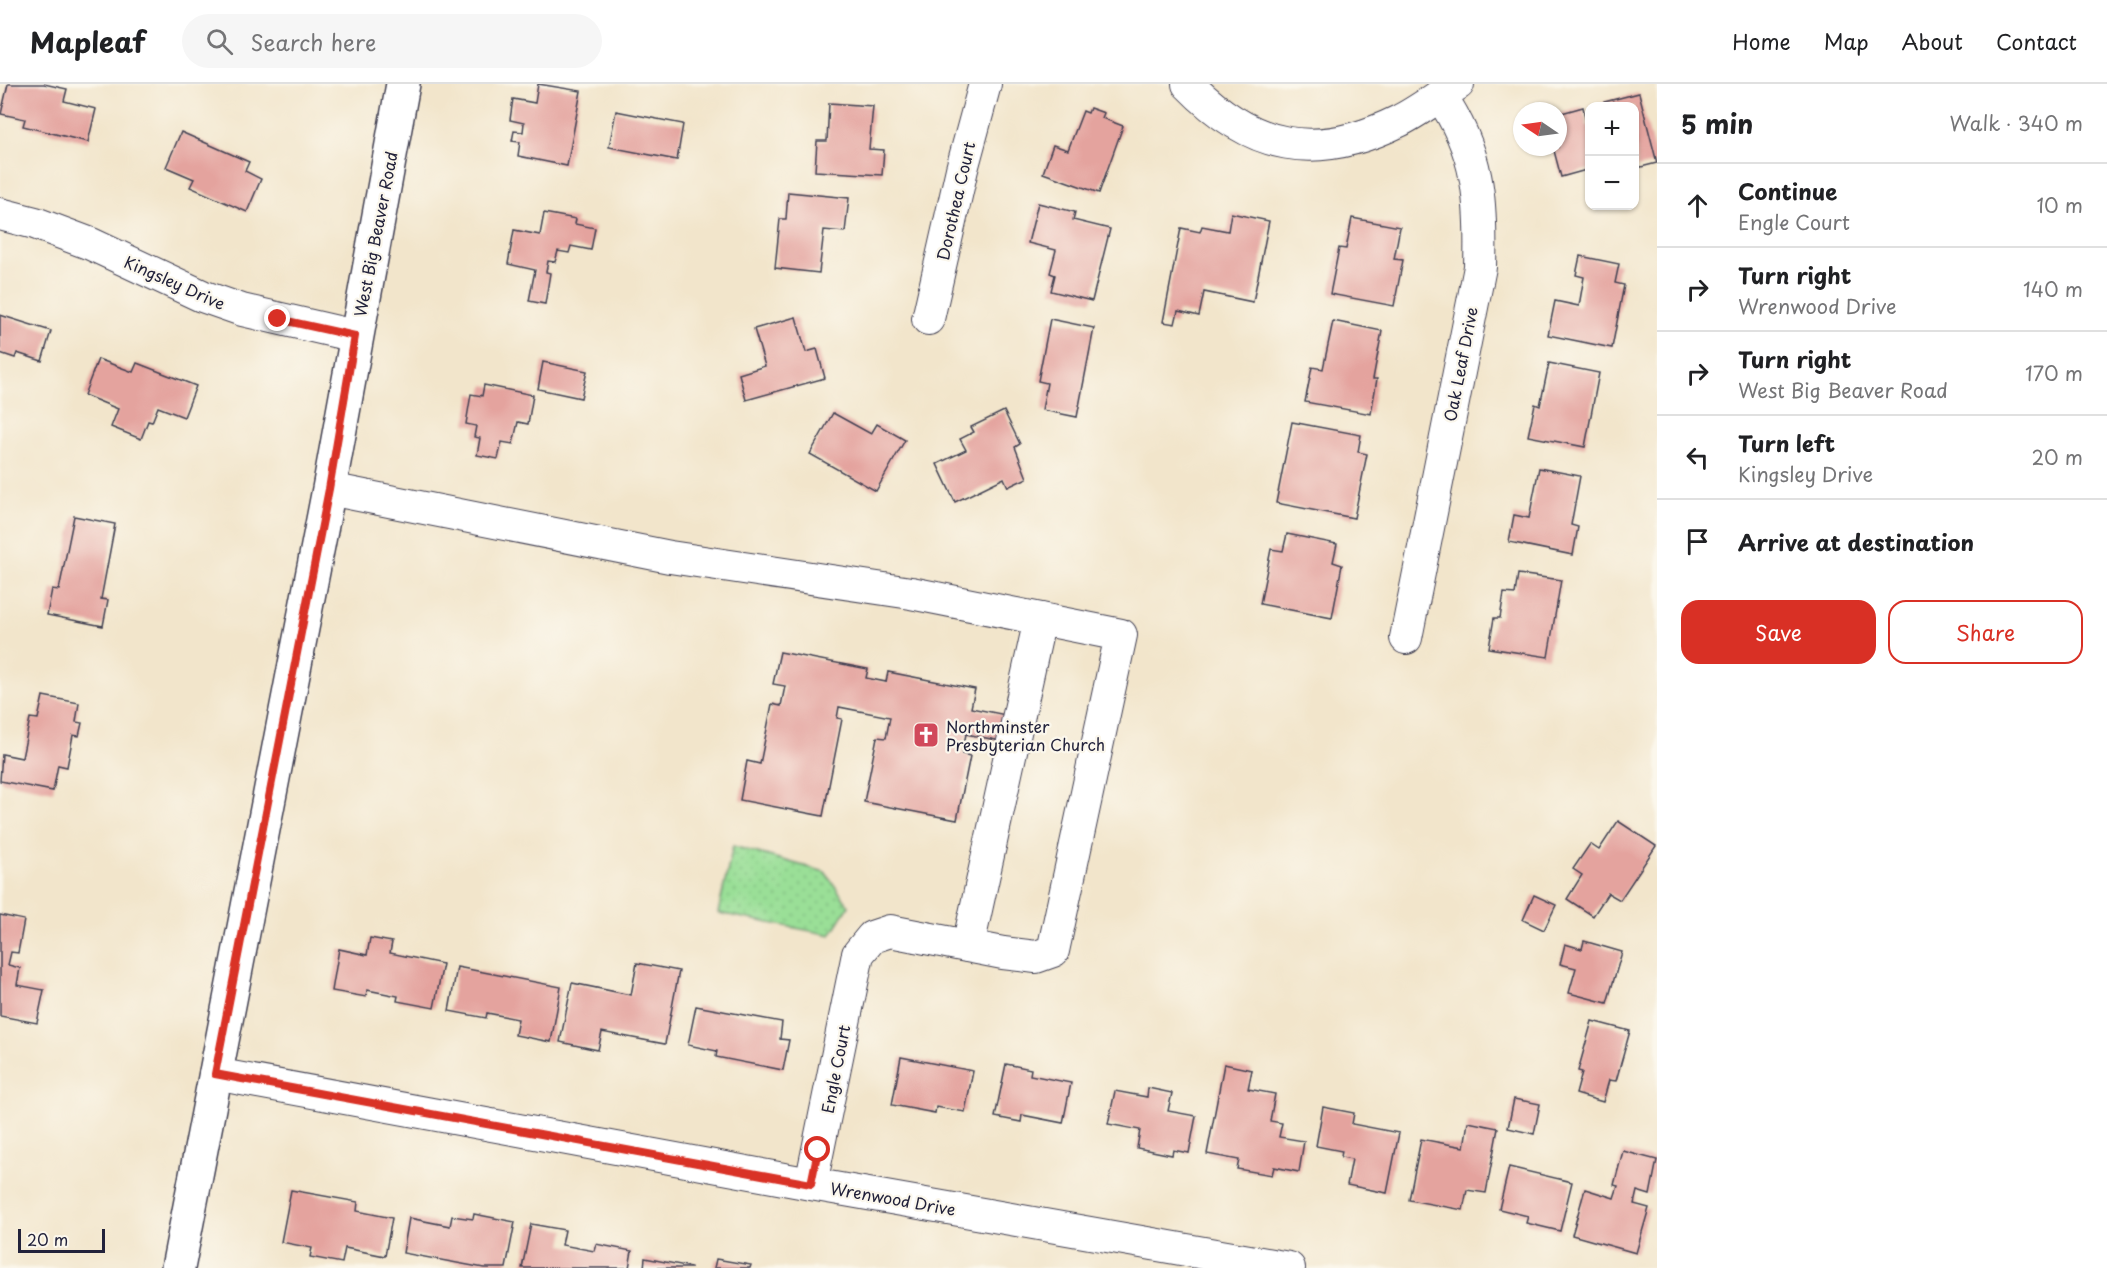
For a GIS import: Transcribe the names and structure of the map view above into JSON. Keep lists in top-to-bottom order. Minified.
{"streets":{"main road":["West Big Beaver Road"],"street":["Dorothea Court","Kingsley Drive","Oak Leaf Drive","Engle Court","Wrenwood Drive"]},"crossings":[["West Big Beaver Road","Kingsley Drive"],["West Big Beaver Road","Wrenwood Drive"],["Engle Court","Wrenwood Drive"]],"places":{"church":["Northminster Presbyterian Church"]},"scale_bar":"20 m","north":"left","page":{"header":"Mapleaf","search":"Search here","nav":["Home","Map","About","Contact"],"heading":["5 min","Walk · 340 m"],"map_buttons":["+","−"],"list":[["Continue","Engle Court","10 m"],["Turn right","Wrenwood Drive","140 m"],["Turn right","West Big Beaver Road","170 m"],["Turn left","Kingsley Drive","20 m"],"Arrive at destination"],"buttons":["Save","Share"],"scale":"20 m"}}
